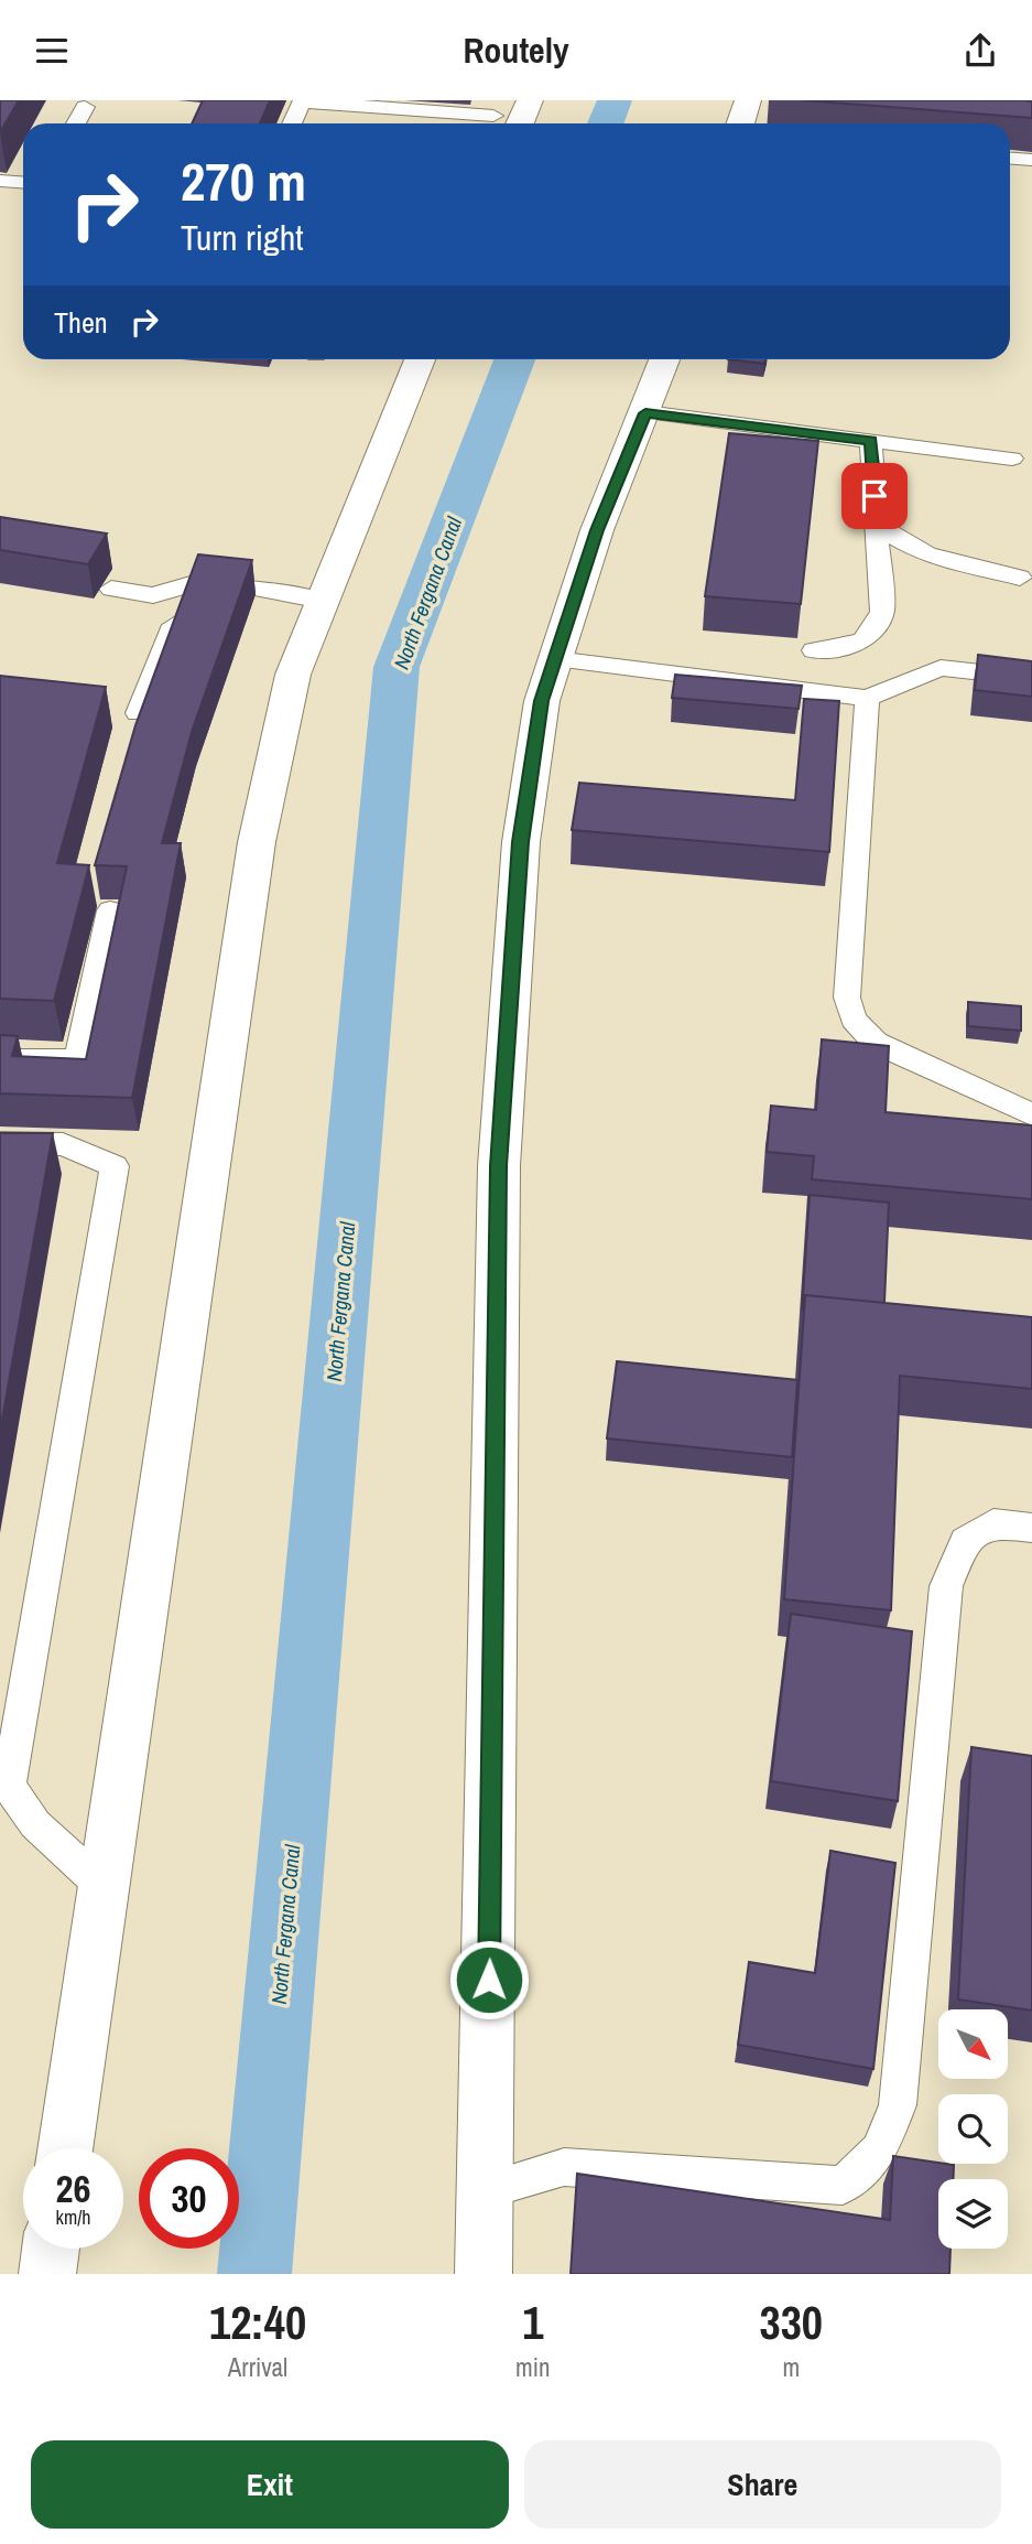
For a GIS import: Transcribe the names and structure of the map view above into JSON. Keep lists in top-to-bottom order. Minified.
{"water":["North Fergana Canal"],"north":"bottom right","page":{"header":"Routely","turn":["270 m","Turn right"],"then":"Then","speed":"26 km/h","limit":"30","eta":["12:40","Arrival","1","min","330","m"],"buttons":["Exit","Share"]}}
